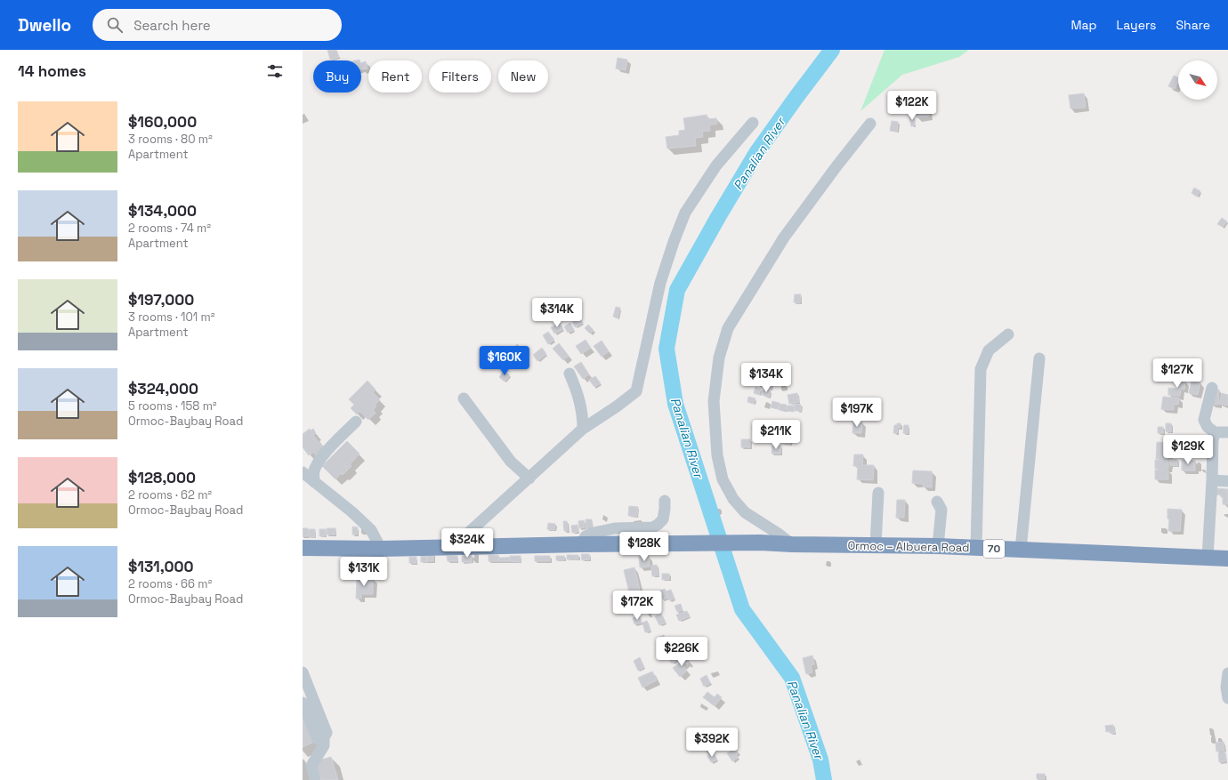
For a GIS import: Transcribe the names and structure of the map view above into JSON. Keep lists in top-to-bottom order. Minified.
{"streets":{"highway":["Ormoc – Albuera Road","70"]},"crossings":[["Ormoc – Albuera Road","70"]],"water":["Panalian River"],"north":"bottom right","page":{"header":"Dwello","search":"Search here","nav":["Map","Layers","Share"],"heading":"14 homes","chip":["Buy","Rent","Filters","New"],"price":["$122K","$314K","$160K","$127K","$134K","$197K","$211K","$129K","$324K","$128K","$131K","$172K","$226K","$392K"],"list":[{"name":"$160,000","note":"3 rooms · 80 m² · Apartment"},{"name":"$134,000","note":"2 rooms · 74 m² · Apartment"},{"name":"$197,000","note":"3 rooms · 101 m² · Apartment"},{"name":"$324,000","note":"5 rooms · 158 m² · Ormoc-Baybay Road"},{"name":"$128,000","note":"2 rooms · 62 m² · Ormoc-Baybay Road"},{"name":"$131,000","note":"2 rooms · 66 m² · Ormoc-Baybay Road"}]}}
